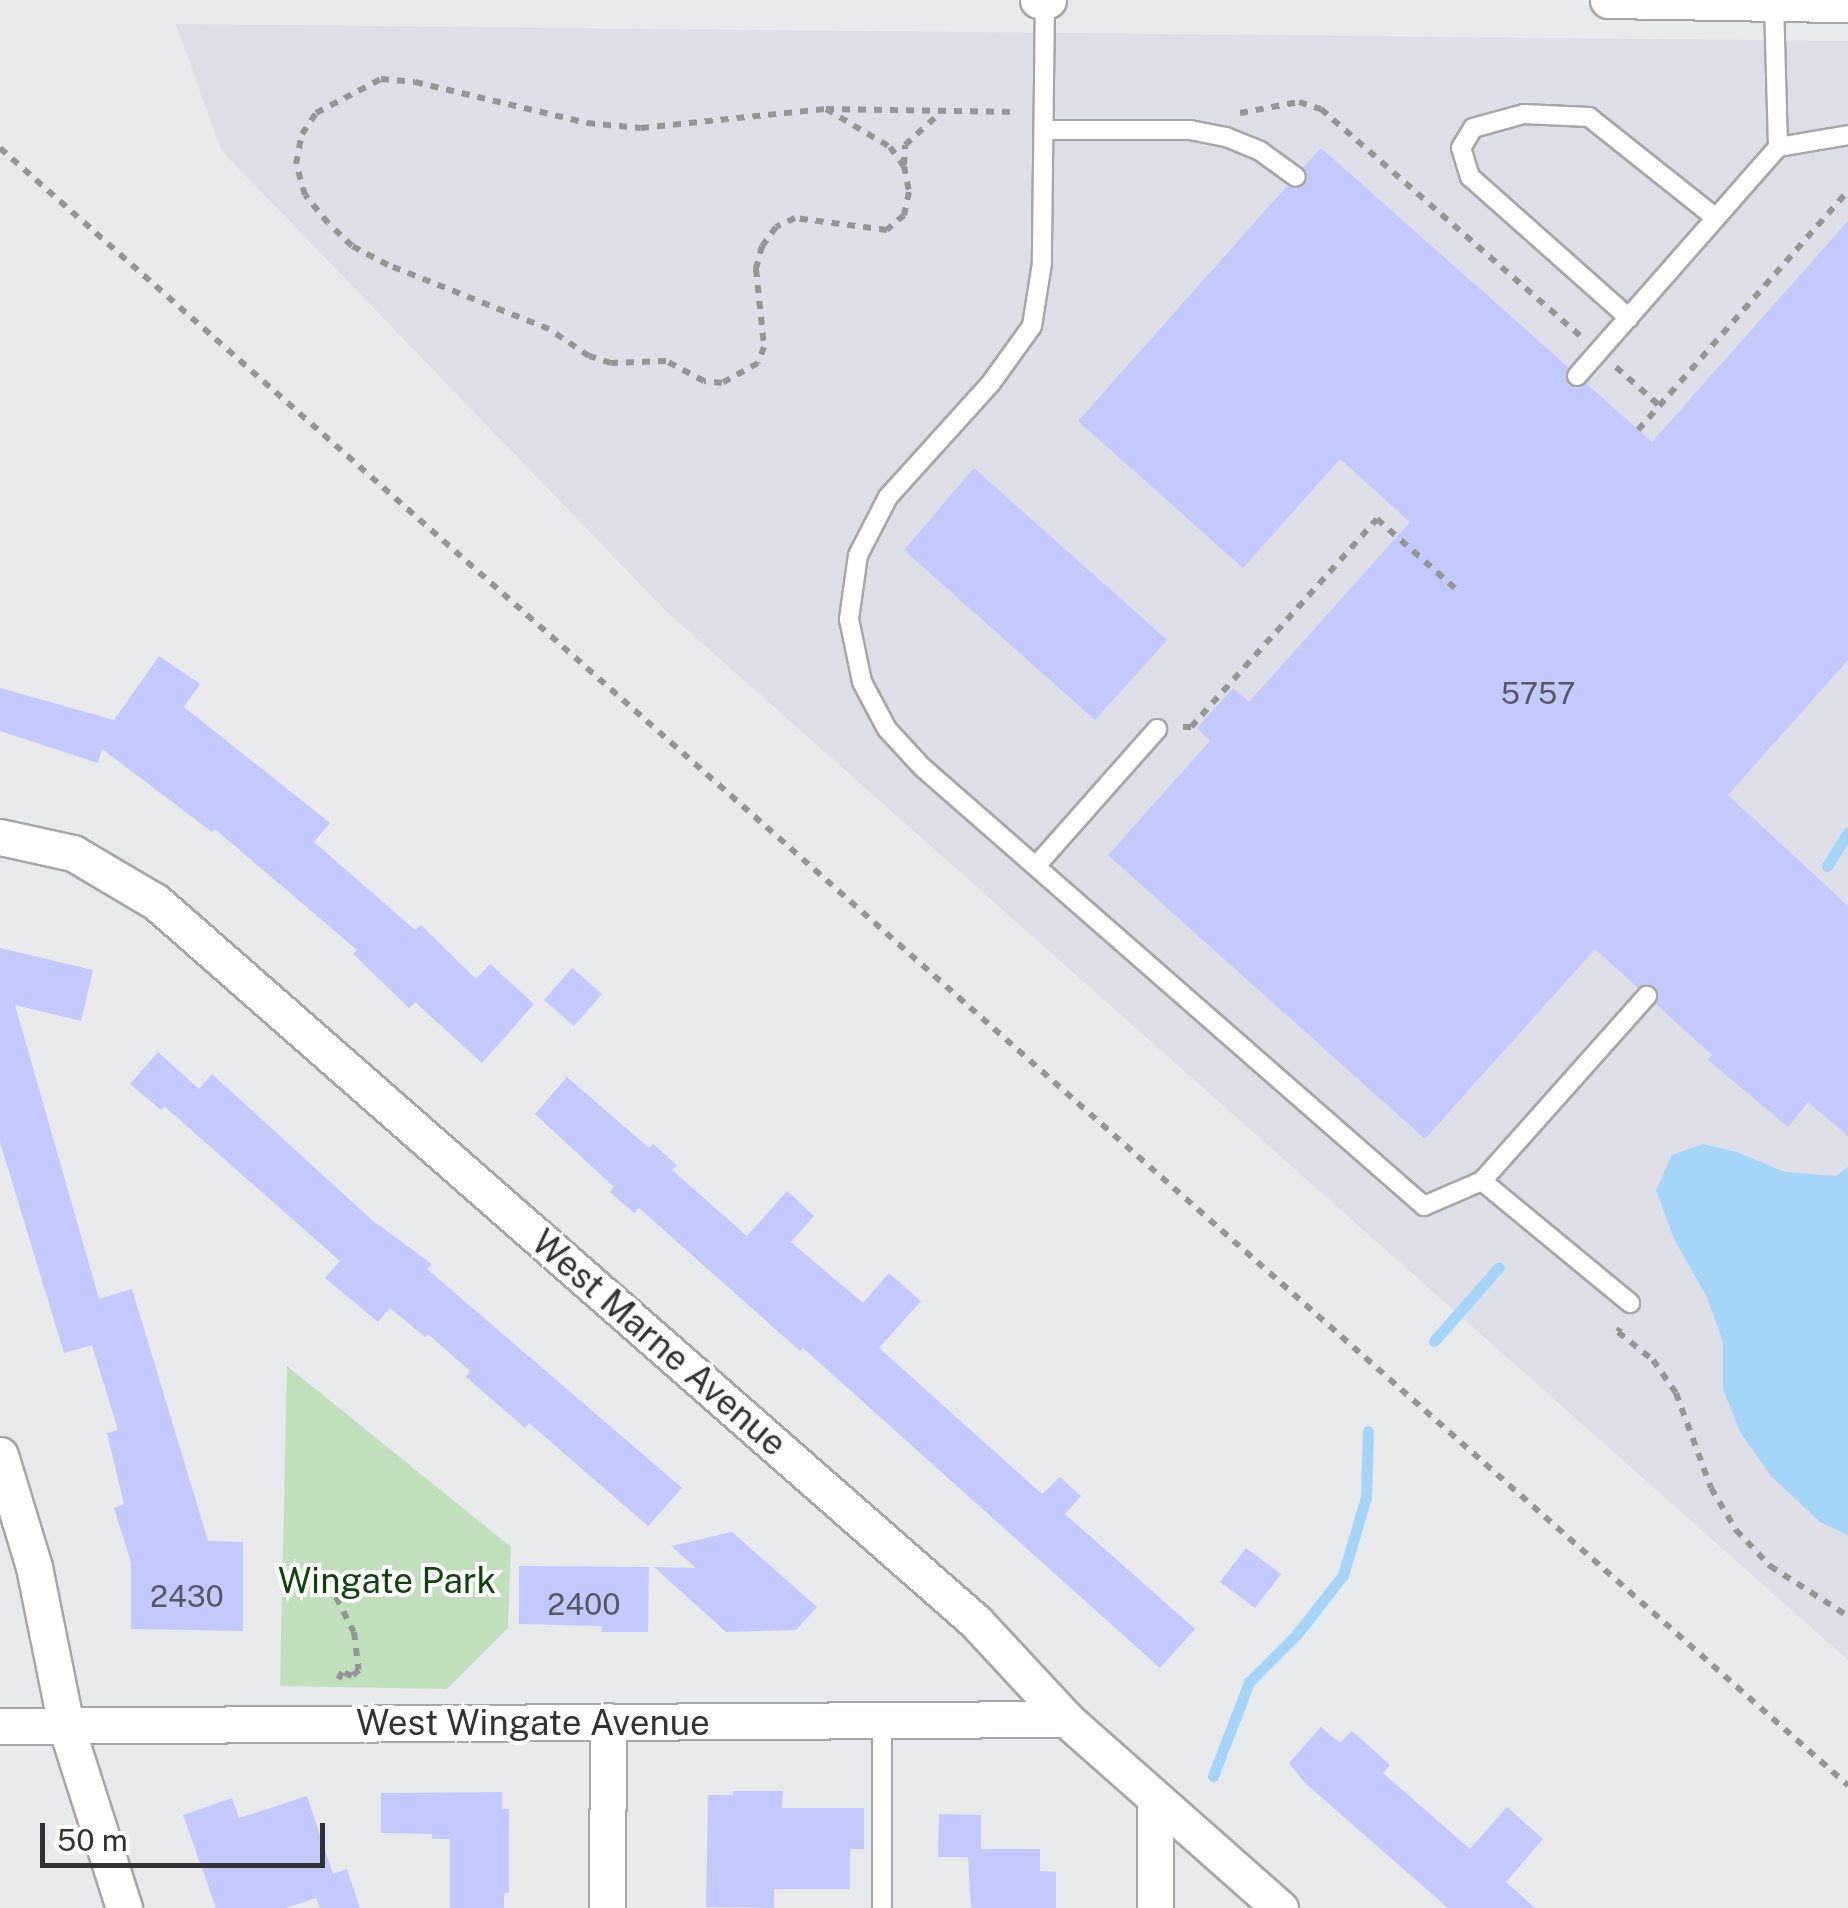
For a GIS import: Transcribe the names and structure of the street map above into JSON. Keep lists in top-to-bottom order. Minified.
{"streets":{"street":["West Marne Avenue","West Wingate Avenue"]},"crossings":[["West Marne Avenue","West Wingate Avenue"]],"parks":["Wingate Park"],"house_numbers":["5757","2430","2400"],"scale_bar":"50 m"}
